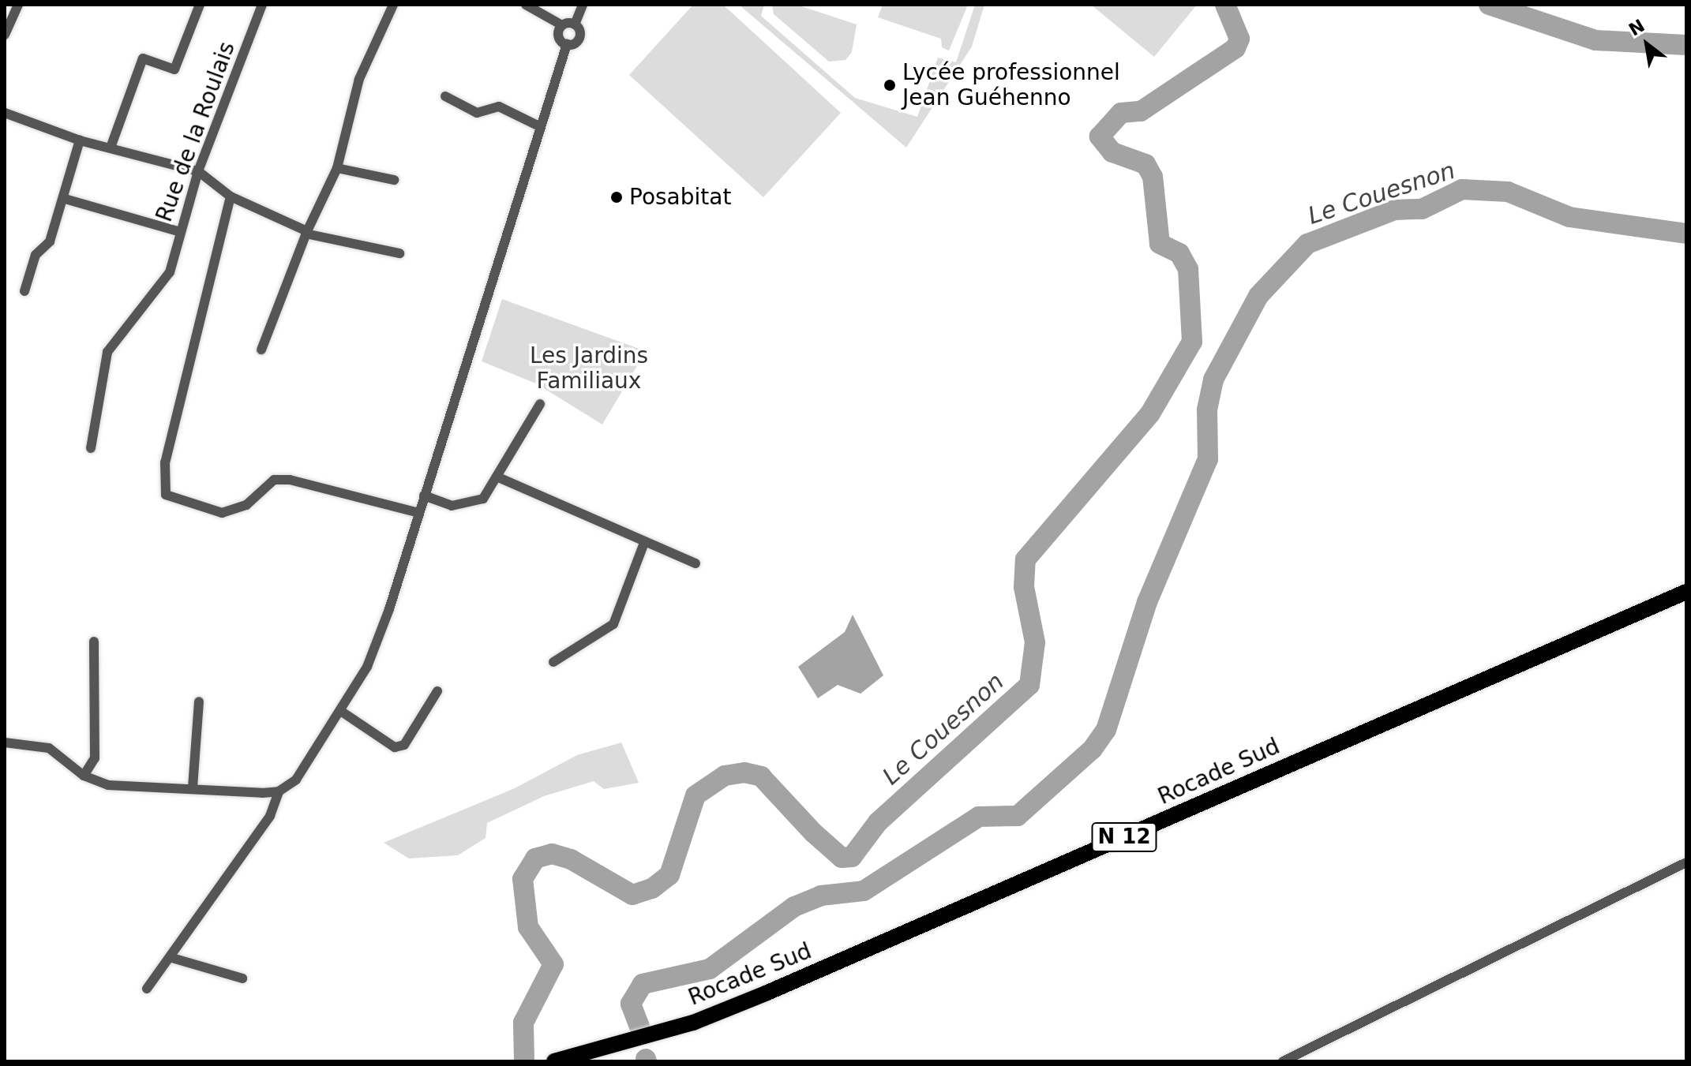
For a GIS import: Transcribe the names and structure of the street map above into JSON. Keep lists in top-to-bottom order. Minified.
{"streets":{"main road":["Rocade Sud","N 12"],"street":["Rue de la Roulais"]},"water":["Le Couesnon"],"parks":["Les Jardins Familiaux"],"places":["Lycée professionnel Jean Guéhenno","Posabitat"],"north":"top left"}
